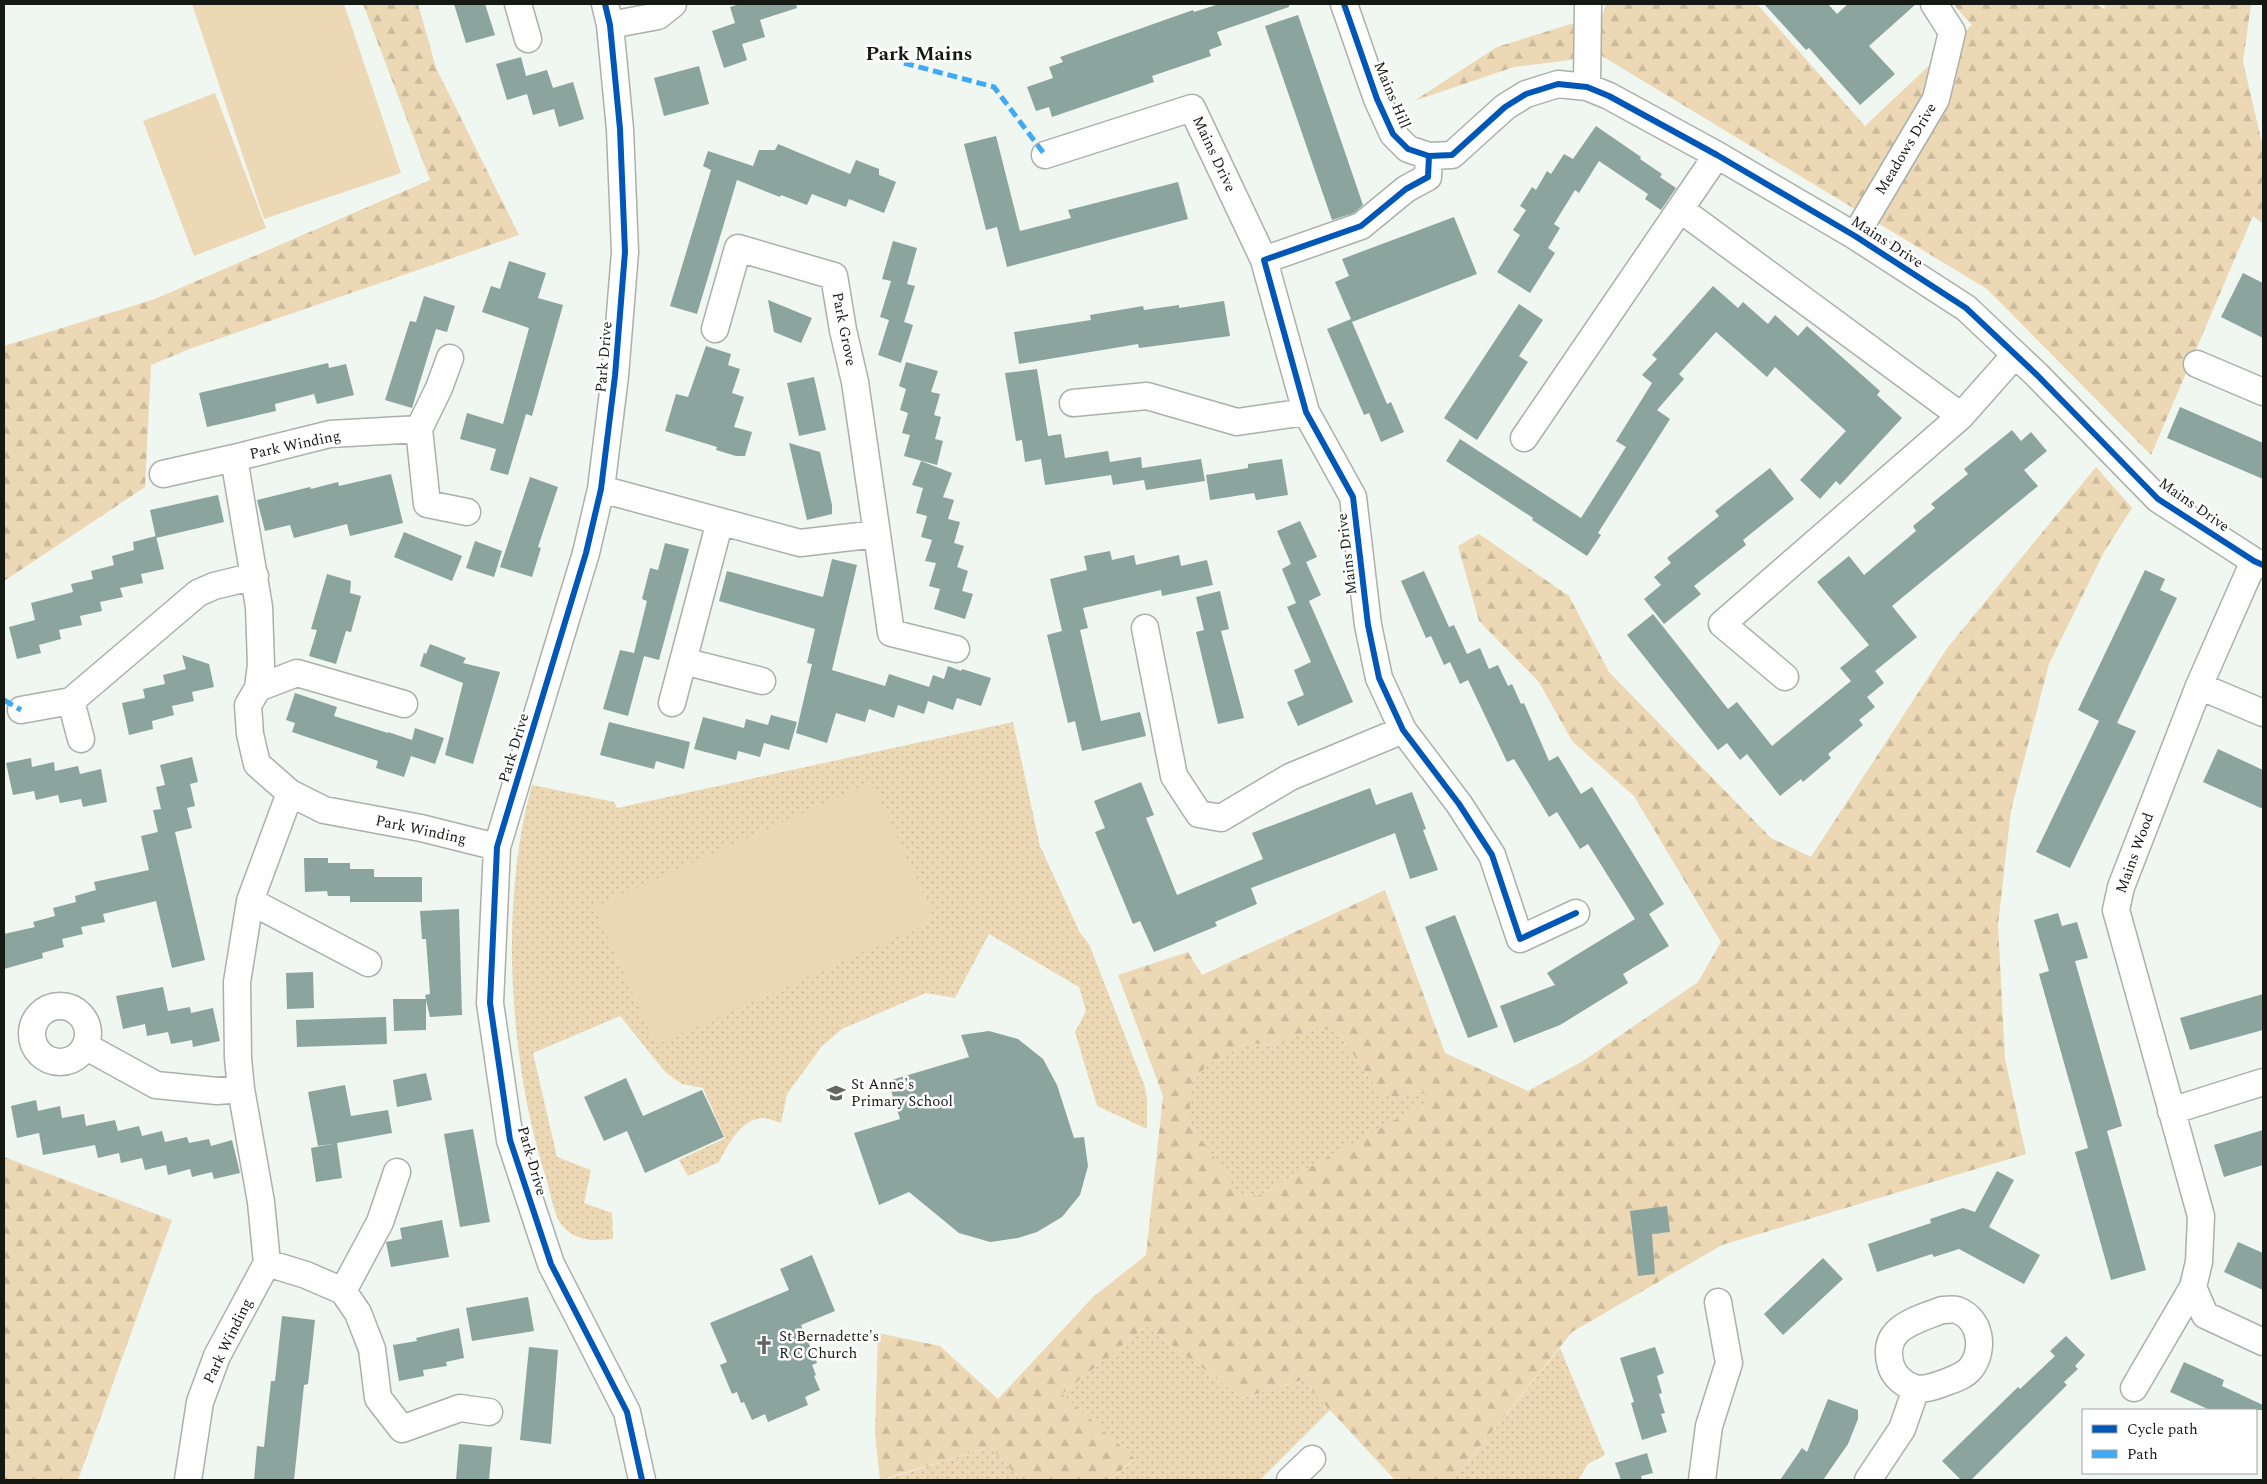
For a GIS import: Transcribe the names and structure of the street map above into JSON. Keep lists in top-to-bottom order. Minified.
{"streets":{"street":["Mains Hill","Meadows Drive","Mains Drive","Park Grove","Park Drive","Park Winding","Mains Wood"]},"crossings":[["Mains Hill","Mains Drive"],["Meadows Drive","Mains Drive"],["Mains Drive","Mains Wood"],["Park Drive","Park Winding"]],"districts":["Park Mains"],"places":{"school or university":["St Anne's Primary School"],"church":["St Bernadette's R C Church"]},"legend":["Cycle path","Path"]}
